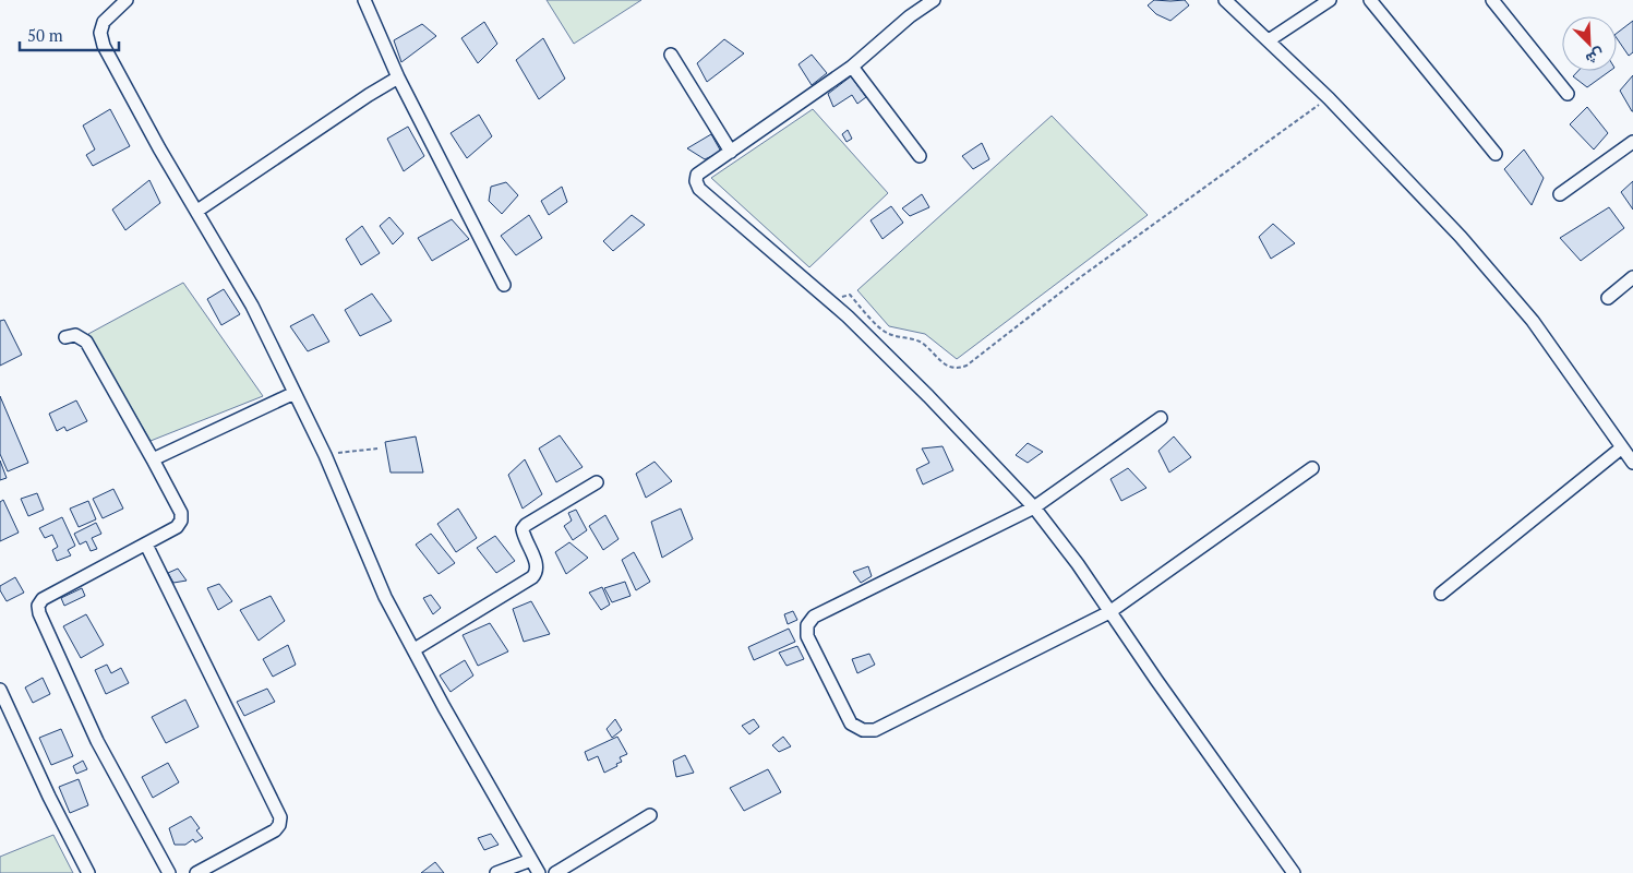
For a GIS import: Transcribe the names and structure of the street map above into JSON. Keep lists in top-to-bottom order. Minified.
{"scale_bar":"50 m","north":"bottom right"}
